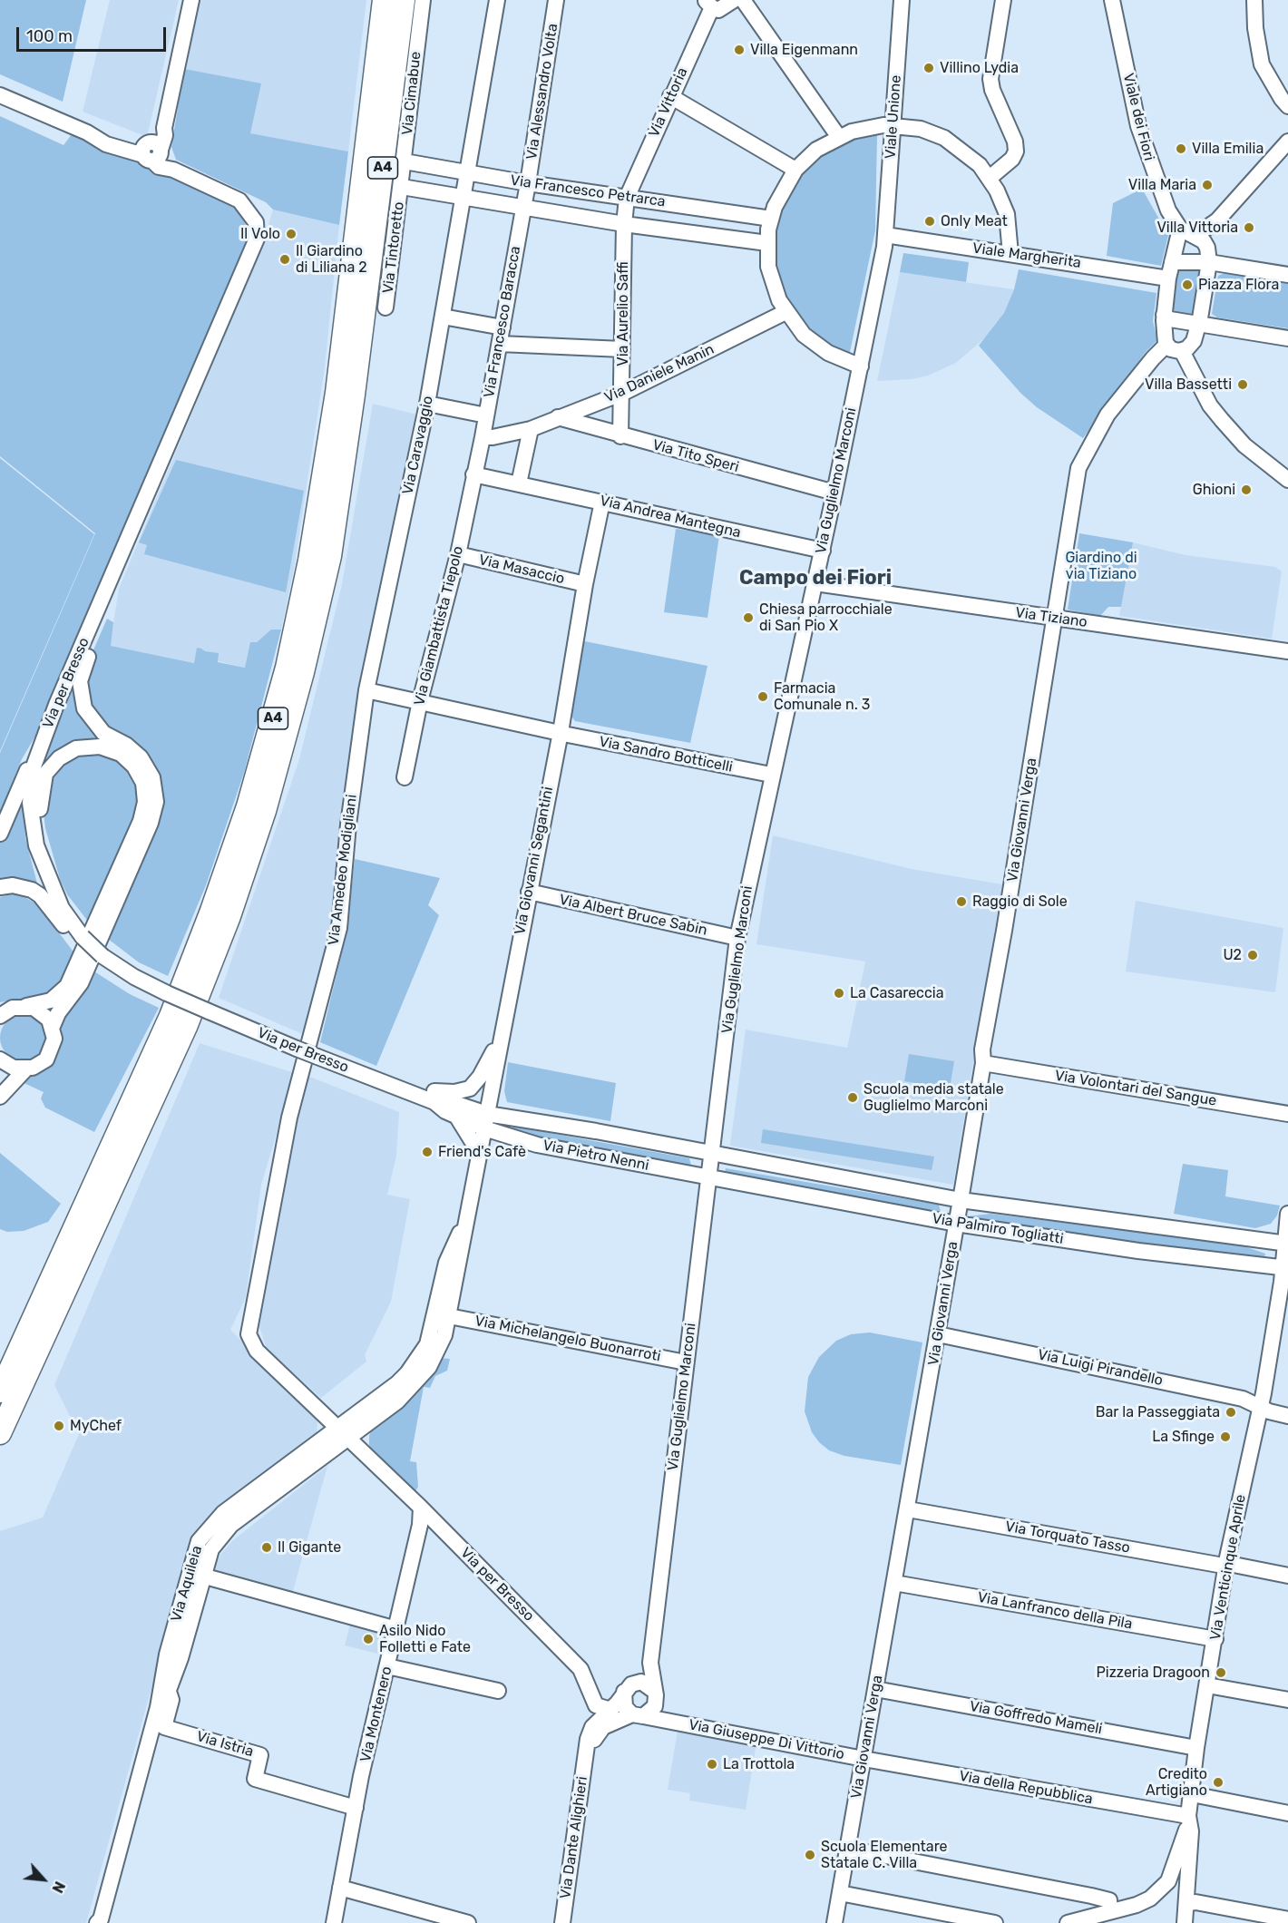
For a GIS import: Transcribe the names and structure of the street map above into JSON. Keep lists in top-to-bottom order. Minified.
{"streets":{"highway":["A4"],"street":["Via Alessandro Volta","Via Cimabue","Via Vittoria","Viale Unione","Viale dei Fiori","Via Francesco Petrarca","Via Tintoretto","Viale Margherita","Via Aurelio Saffi","Via Francesco Baracca","Via Daniele Manin","Via Caravaggio","Via Tito Speri","Via Guglielmo Marconi","Via Andrea Mantegna","Via Masaccio","Via Tiziano","Via Giambattista Tiepolo","Via per Bresso","Via Sandro Botticelli","Via Giovanni Verga","Via Giovanni Segantini","Via Amedeo Modigliani","Via Albert Bruce Sabin","Via Volontari del Sangue","Via Pietro Nenni","Via Palmiro Togliatti","Via Michelangelo Buonarroti","Via Luigi Pirandello","Via Torquato Tasso","Via Venticinque Aprile","Via Aquileia","Via Lanfranco della Pila","Via Montenero","Via Goffredo Mameli","Via Giuseppe Di Vittorio","Via Istria","Via della Repubblica","Via Dante Alighieri"]},"crossings":[["Via Alessandro Volta","Via Francesco Petrarca"],["Via Alessandro Volta","Via Francesco Baracca"],["Via Cimabue","Via Francesco Petrarca"],["Via Cimabue","Via Tintoretto"],["Via Vittoria","Via Francesco Petrarca"],["Via Vittoria","Via Aurelio Saffi"],["Viale Unione","Viale Margherita"],["Viale Unione","Via Guglielmo Marconi"],["Via Francesco Petrarca","Via Tintoretto"],["Via Francesco Petrarca","Via Aurelio Saffi"],["Via Francesco Petrarca","Via Francesco Baracca"],["Via Francesco Petrarca","Via Caravaggio"],["Viale Margherita","Via Guglielmo Marconi"],["Via Aurelio Saffi","Via Daniele Manin"],["Via Aurelio Saffi","Via Tito Speri"],["Via Francesco Baracca","Via Daniele Manin"],["Via Francesco Baracca","Via Andrea Mantegna"],["Via Francesco Baracca","Via Giambattista Tiepolo"],["Via Daniele Manin","Via Tito Speri"],["Via Caravaggio","Via Sandro Botticelli"],["Via Caravaggio","Via Amedeo Modigliani"],["Via Tito Speri","Via Guglielmo Marconi"],["Via Guglielmo Marconi","Via Andrea Mantegna"],["Via Guglielmo Marconi","Via Tiziano"],["Via Guglielmo Marconi","Via Sandro Botticelli"],["Via Guglielmo Marconi","Via Albert Bruce Sabin"],["Via Guglielmo Marconi","Via Pietro Nenni"],["Via Guglielmo Marconi","Via Palmiro Togliatti"],["Via Guglielmo Marconi","Via Michelangelo Buonarroti"],["Via Guglielmo Marconi","Via Giuseppe Di Vittorio"],["Via Guglielmo Marconi","Via Dante Alighieri"],["Via Andrea Mantegna","Via Giambattista Tiepolo"],["Via Andrea Mantegna","Via Giovanni Segantini"],["Via Masaccio","Via Giambattista Tiepolo"],["Via Masaccio","Via Giovanni Segantini"],["Via Tiziano","Via Giovanni Verga"],["Via Giambattista Tiepolo","Via Sandro Botticelli"],["Via per Bresso","Via Giovanni Segantini"],["Via per Bresso","Via Amedeo Modigliani"],["Via per Bresso","Via Pietro Nenni"],["Via per Bresso","Via Aquileia"],["Via per Bresso","Via Montenero"],["Via per Bresso","Via Dante Alighieri"],["Via Sandro Botticelli","Via Giovanni Segantini"],["Via Sandro Botticelli","Via Amedeo Modigliani"],["Via Giovanni Verga","Via Volontari del Sangue"],["Via Giovanni Verga","Via Palmiro Togliatti"],["Via Giovanni Verga","Via Luigi Pirandello"],["Via Giovanni Verga","Via Torquato Tasso"],["Via Giovanni Verga","Via Lanfranco della Pila"],["Via Giovanni Verga","Via Goffredo Mameli"],["Via Giovanni Verga","Via Giuseppe Di Vittorio"],["Via Giovanni Verga","Via della Repubblica"],["Via Giovanni Segantini","Via Albert Bruce Sabin"],["Via Giovanni Segantini","Via Pietro Nenni"],["Via Giovanni Segantini","Via Michelangelo Buonarroti"],["Via Giovanni Segantini","Via Aquileia"],["Via Pietro Nenni","Via Palmiro Togliatti"],["Via Palmiro Togliatti","Via Venticinque Aprile"],["Via Luigi Pirandello","Via Venticinque Aprile"],["Via Torquato Tasso","Via Venticinque Aprile"],["Via Venticinque Aprile","Via Lanfranco della Pila"],["Via Venticinque Aprile","Via Goffredo Mameli"],["Via Venticinque Aprile","Via della Repubblica"],["Via Aquileia","Via Istria"],["Via Montenero","Via Istria"],["Via Giuseppe Di Vittorio","Via della Repubblica"],["Via Giuseppe Di Vittorio","Via Dante Alighieri"]],"districts":["Campo dei Fiori"],"parks":["Giardino di via Tiziano"],"places":["Villa Eigenmann","Villino Lydia","Villa Emilia","Villa Maria","Only Meat","Villa Vittoria","Il Volo","Il Giardino di Liliana 2","Piazza Flora","Villa Bassetti","Ghioni","Chiesa parrocchiale di San Pio X","Farmacia Comunale n. 3","Raggio di Sole","U2","La Casareccia","Scuola media statale Guglielmo Marconi","Friend's Cafè","Bar la Passeggiata","MyChef","La Sfinge","Il Gigante","Asilo Nido Folletti e Fate","Pizzeria Dragoon","La Trottola","Credito Artigiano","Scuola Elementare Statale C. Villa"],"scale_bar":"100 m","north":"bottom right"}
